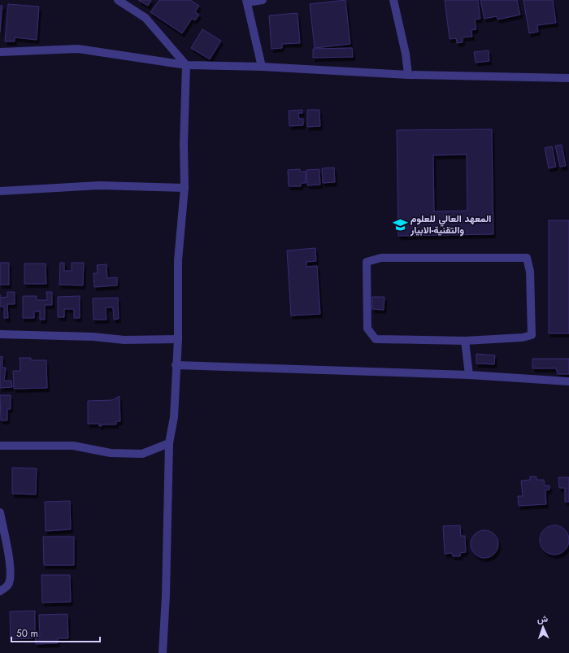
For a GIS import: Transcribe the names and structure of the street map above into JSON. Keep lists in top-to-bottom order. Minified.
{"places":{"school or university":["المعهد العالي للعلوم والتقنية-الابيار"]},"scale_bar":"50 m","north":"top"}
